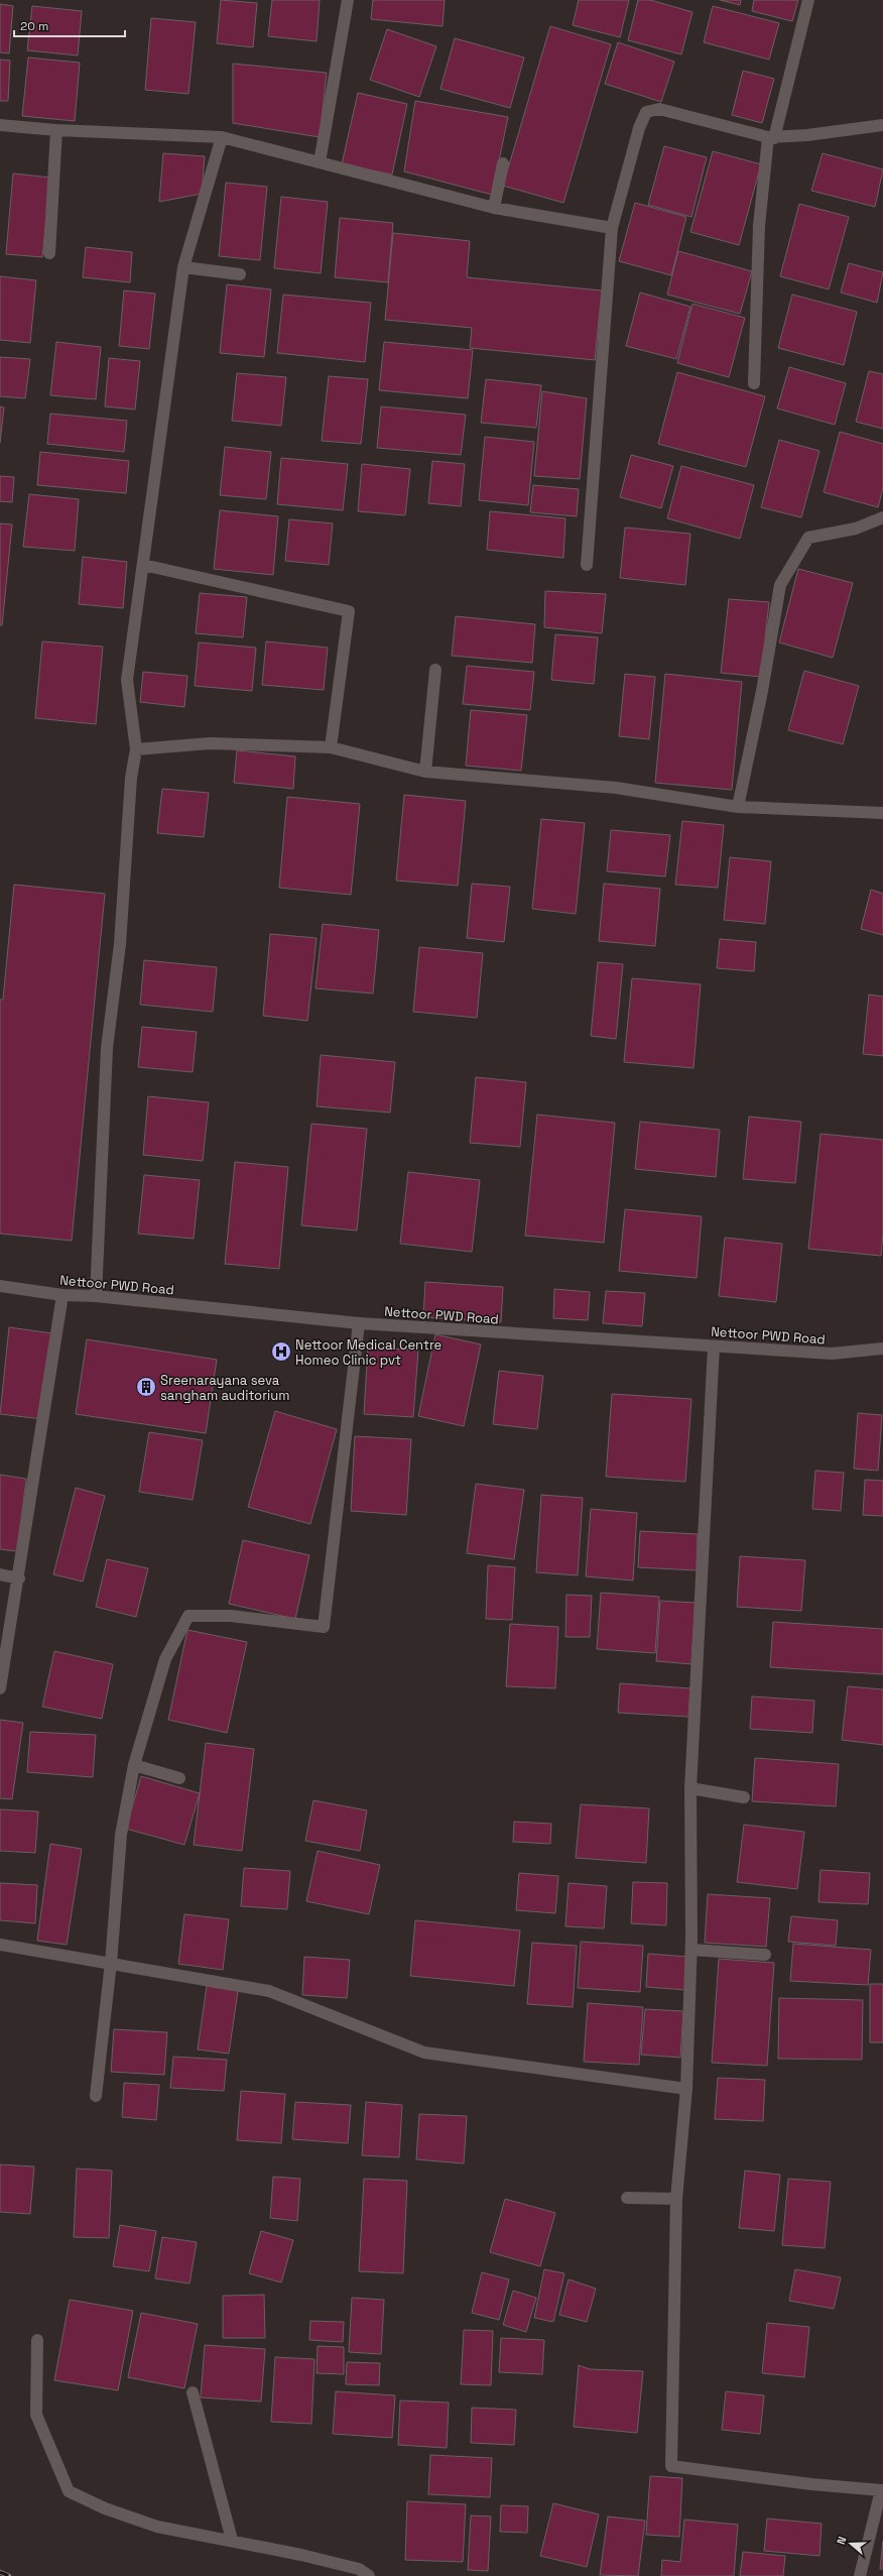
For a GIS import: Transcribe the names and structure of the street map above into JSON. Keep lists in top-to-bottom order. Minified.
{"streets":{"street":["Nettoor PWD Road"]},"places":{"hospital":["Nettoor Medical Centre Homeo Clinic pvt"],"building":["Sreenarayana seva sangham auditorium"]},"scale_bar":"20 m","north":"left"}
